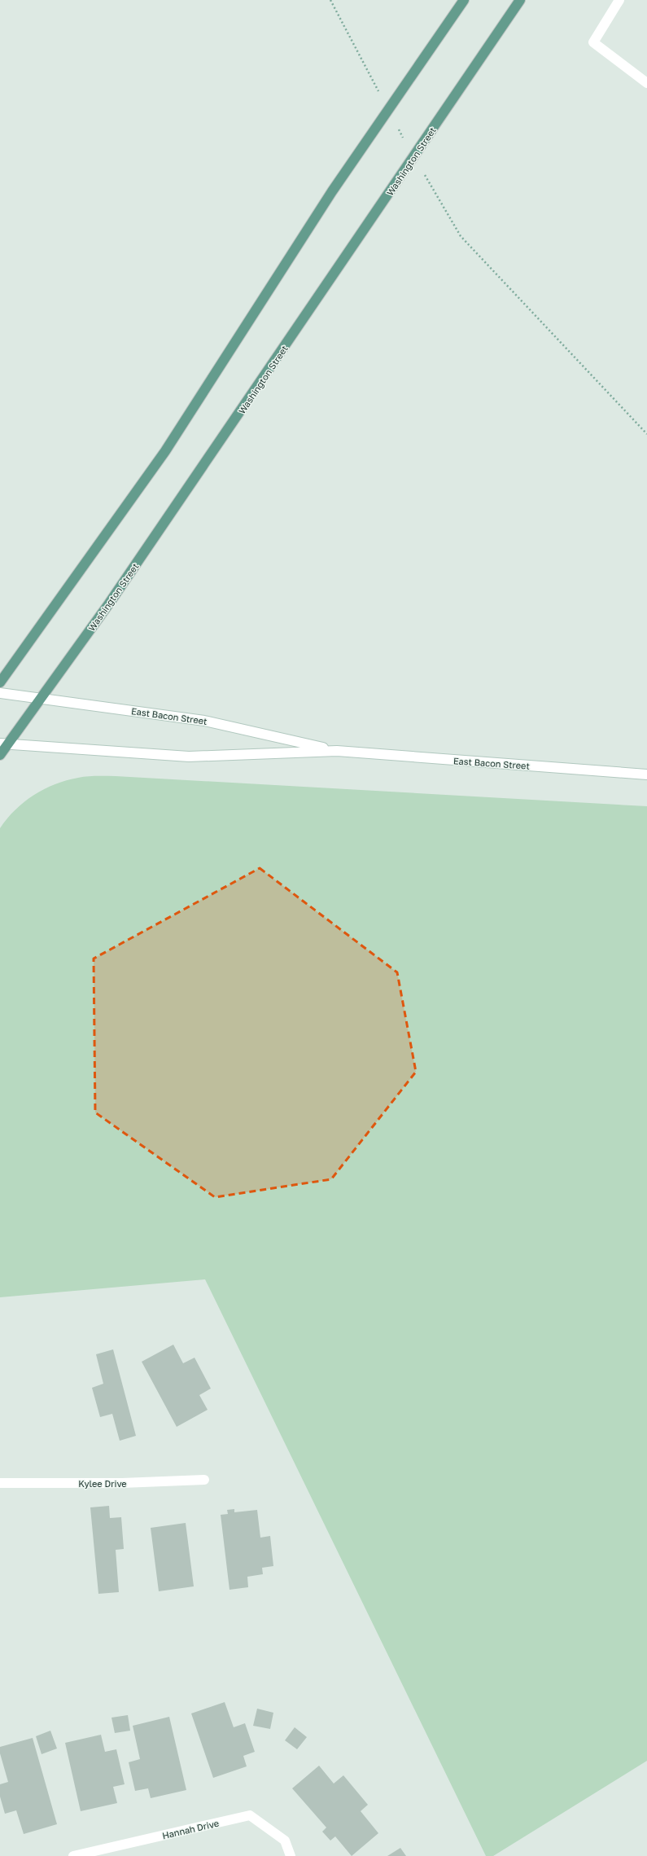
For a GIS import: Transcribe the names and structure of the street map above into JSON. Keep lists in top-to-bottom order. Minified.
{"streets":{"main road":["Washington Street","East Bacon Street","Kylee Drive","Hannah Drive"]},"crossings":[["Washington Street","East Bacon Street"]]}
